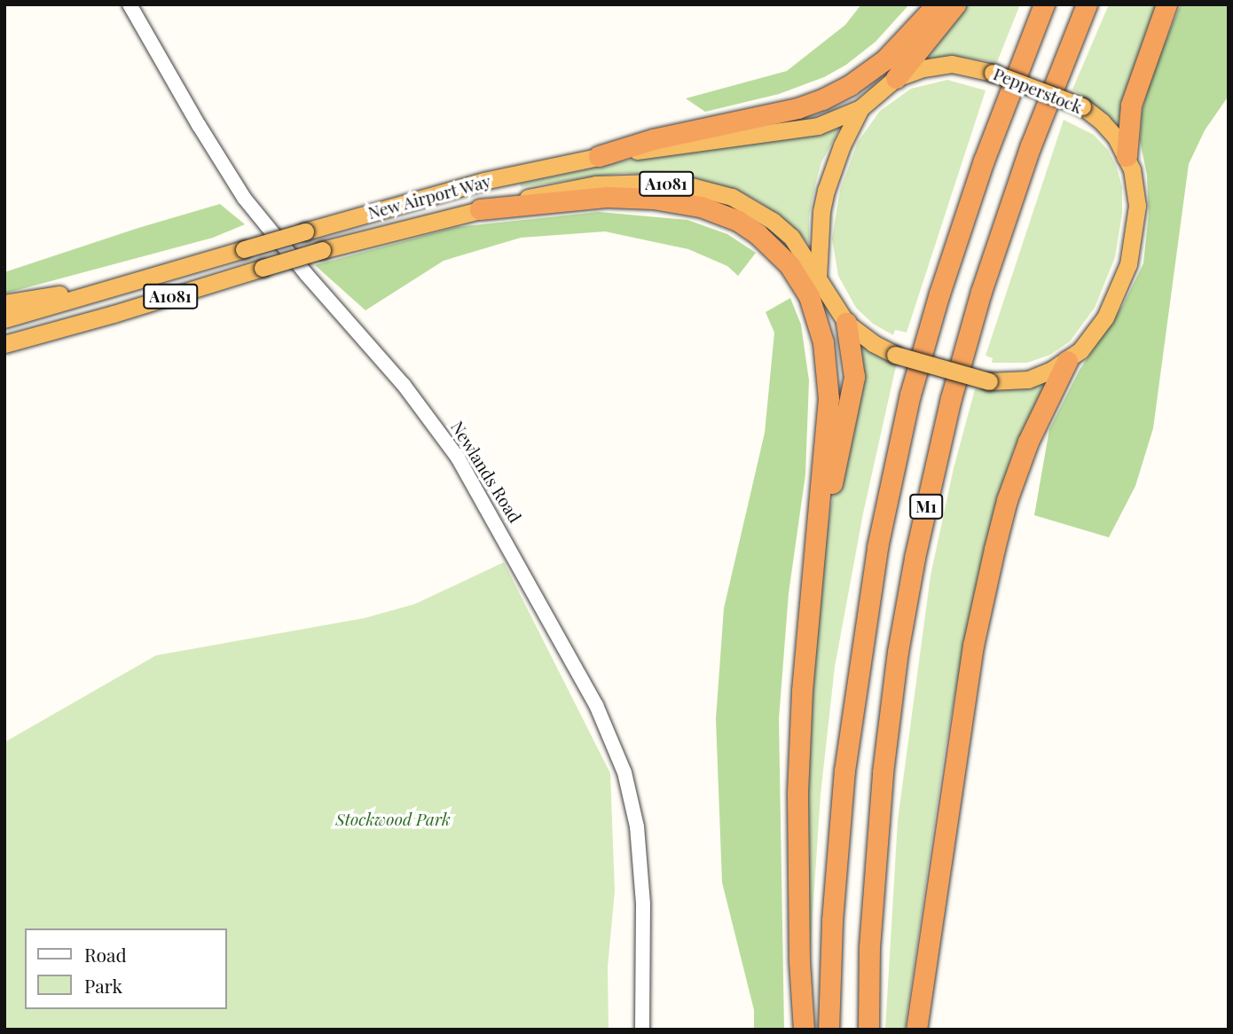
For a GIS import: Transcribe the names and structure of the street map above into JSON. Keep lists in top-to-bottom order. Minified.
{"streets":{"highway":["Pepperstock","A1081","New Airport Way","M1"],"street":["Newlands Road"]},"crossings":[["Pepperstock","New Airport Way"],["A1081","New Airport Way"]],"parks":["Stockwood Park"],"legend":["Road","Park"]}
